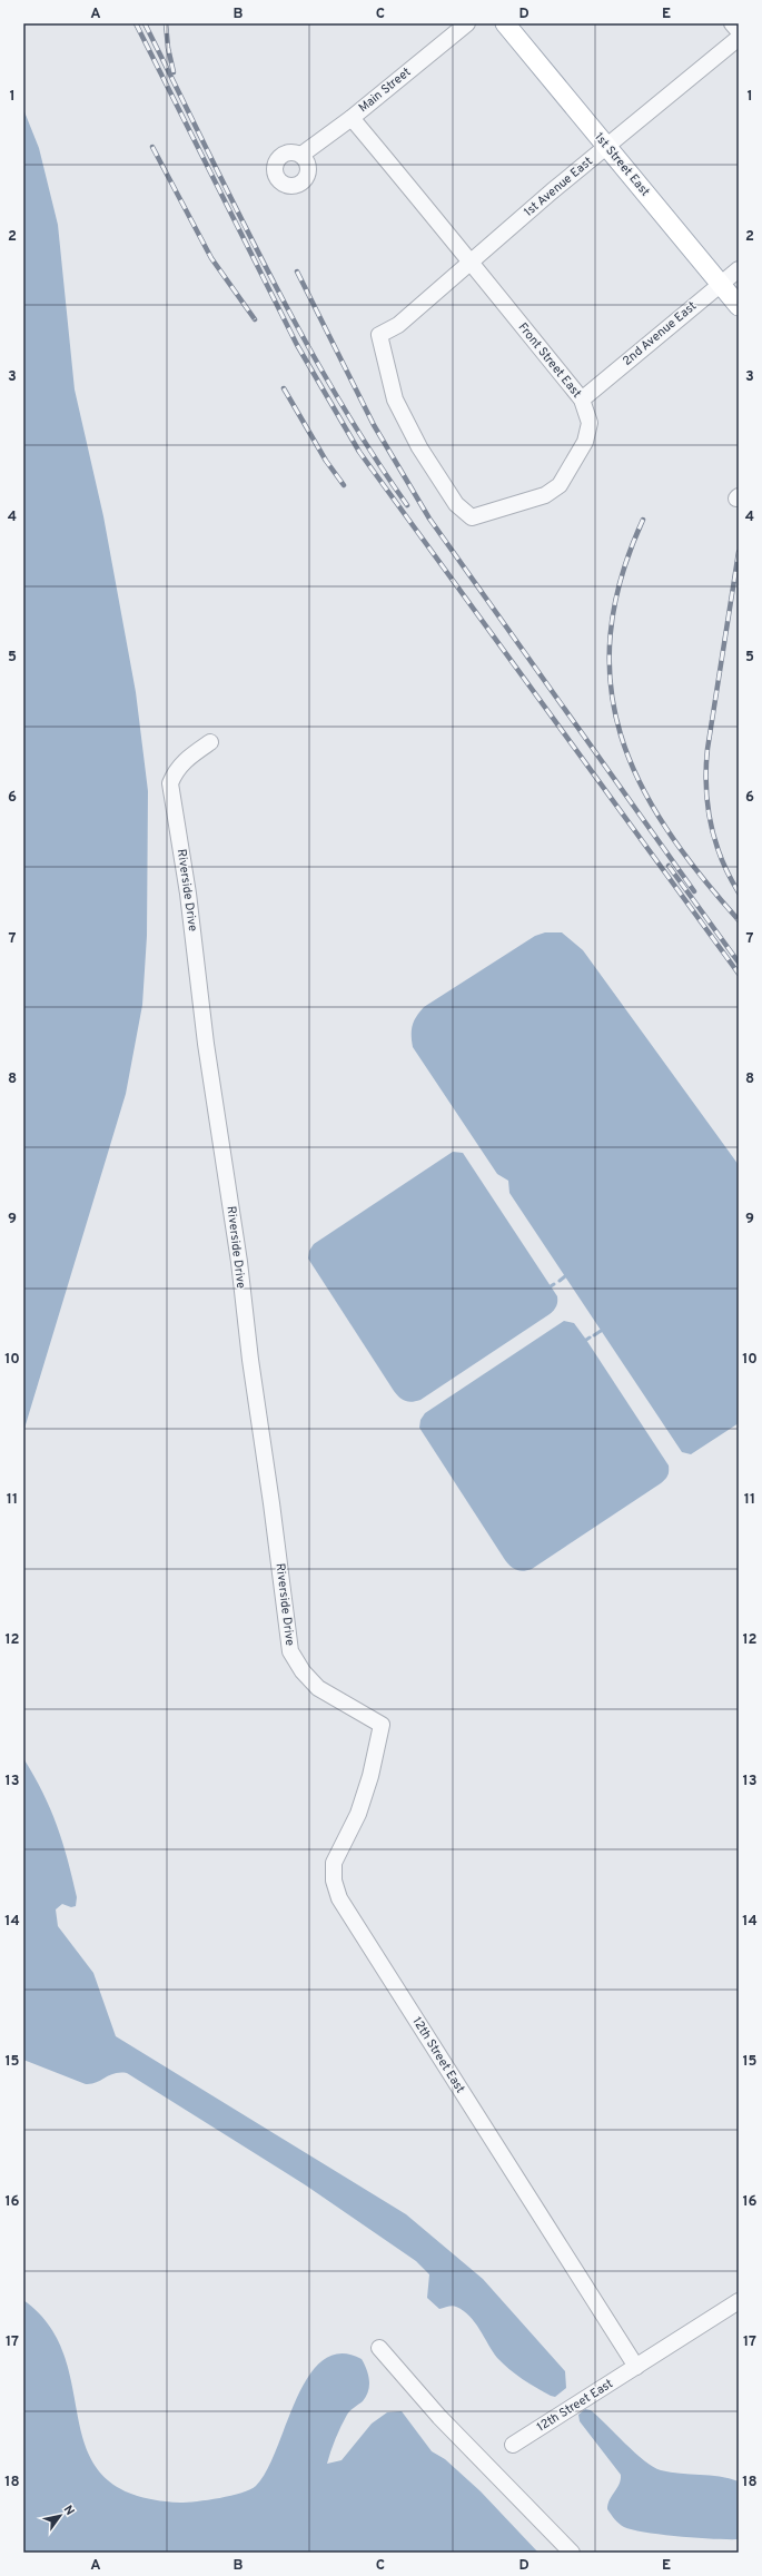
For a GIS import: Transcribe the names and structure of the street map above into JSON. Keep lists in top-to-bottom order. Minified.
{"streets":{"main road":["1st Street East"],"street":["Main Street","1st Avenue East","2nd Avenue East","Front Street East","Riverside Drive","12th Street East"]},"crossings":[["Main Street","Front Street East"],["1st Street East","1st Avenue East"],["1st Street East","2nd Avenue East"],["1st Avenue East","Front Street East"],["2nd Avenue East","Front Street East"],["Riverside Drive","12th Street East"]],"north":"top right","grid":{"columns":["A","B","C","D","E"],"rows":["1","2","3","4","5","6","7","8","9","10","11","12","13","14","15","16","17","18"]}}
